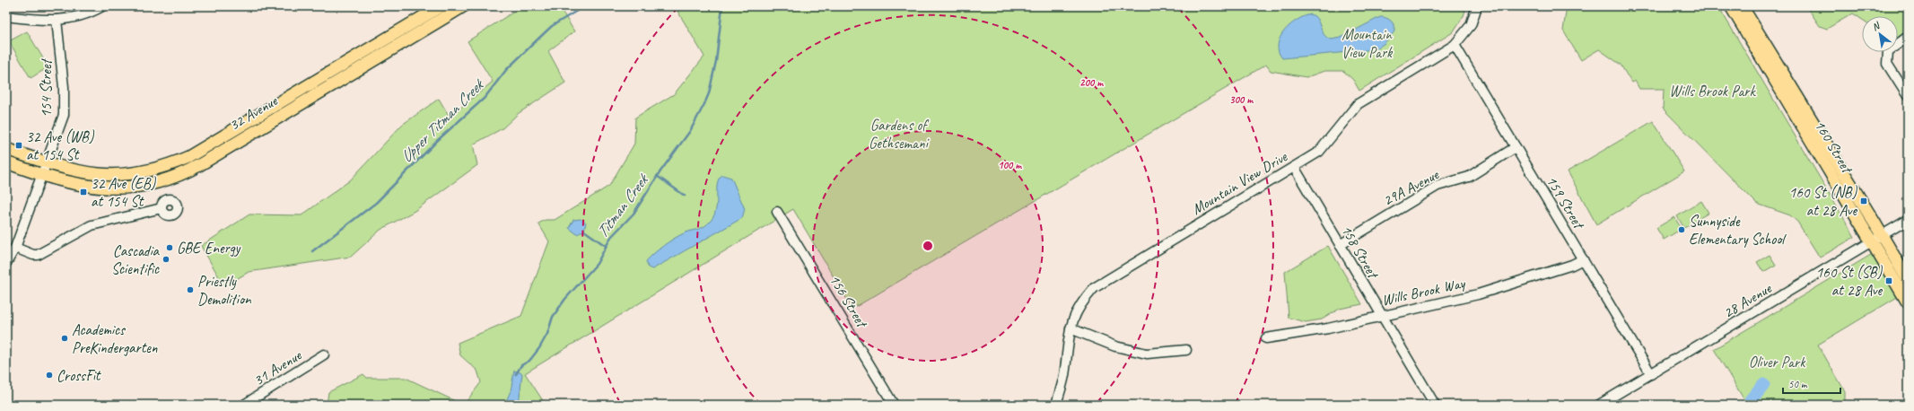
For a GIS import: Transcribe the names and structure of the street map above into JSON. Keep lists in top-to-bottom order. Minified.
{"streets":{"main road":["32 Avenue","160 Street"],"street":["154 Street","Mountain View Drive","29A Avenue","159 Street","158 Street","Wills Brook Way","156 Street","28 Avenue","31 Avenue"]},"crossings":[["154 Street","32 Avenue"],["160 Street","28 Avenue"],["Mountain View Drive","159 Street"],["Mountain View Drive","158 Street"],["29A Avenue","159 Street"],["29A Avenue","158 Street"],["159 Street","Wills Brook Way"],["159 Street","28 Avenue"],["158 Street","Wills Brook Way"]],"water":["Upper Titman Creek","Titman Creek"],"parks":["Mountain View Park","Wills Brook Park","Gardens of Gethsemani","Oliver Park"],"places":{"transit":["32 Ave (WB) at 154 St","32 Ave (EB) at 154 St","160 St (NB) at 28 Ave","160 St (SB) at 28 Ave"],"other":["Sunnyside Elementary School","GBE Energy","Cascadia Scientific","Priestly Demolition","Academics PreKindergarten","CrossFit"]},"scale_bar":"50 m","north":"top left","rings":["200 m","300 m","100 m"]}
